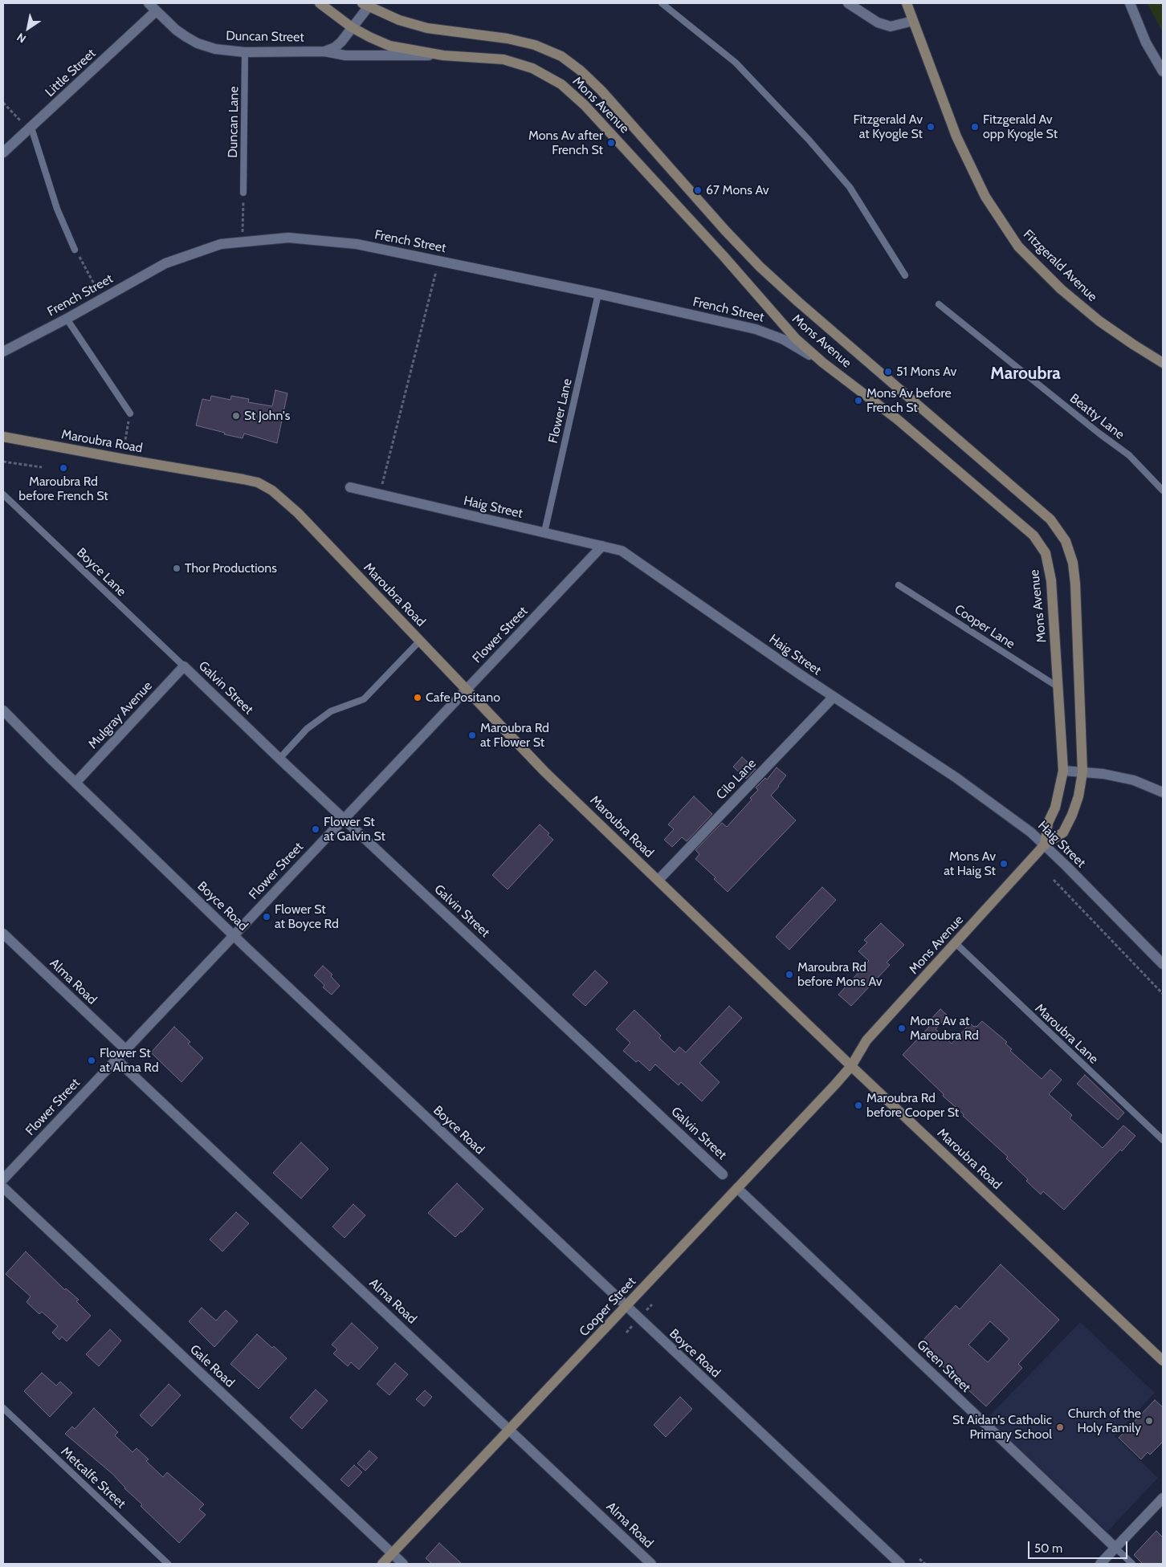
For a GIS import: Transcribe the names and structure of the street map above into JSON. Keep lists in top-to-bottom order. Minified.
{"streets":{"street":["Duncan Street","Little Street","Mons Avenue","French Street","Fitzgerald Avenue","Maroubra Road","Haig Street","Flower Street","Galvin Street","Mulgray Avenue","Cilo Lane","Boyce Road","Alma Road","Cooper Street","Gale Road","Green Street"],"lane":["Duncan Lane","Flower Lane","Beatty Lane","Boyce Lane","Cooper Lane","Maroubra Lane","Metcalfe Street"]},"crossings":[["Duncan Street","Little Street"],["Duncan Street","Mons Avenue"],["Duncan Street","Duncan Lane"],["Mons Avenue","French Street"],["Mons Avenue","Maroubra Road"],["Mons Avenue","Haig Street"],["Mons Avenue","Cooper Lane"],["Mons Avenue","Maroubra Lane"],["Mons Avenue","Cooper Street"],["French Street","Flower Lane"],["Flower Lane","Haig Street"],["Maroubra Road","Flower Street"],["Maroubra Road","Cilo Lane"],["Maroubra Road","Cooper Street"],["Haig Street","Flower Street"],["Haig Street","Cilo Lane"],["Boyce Lane","Galvin Street"],["Boyce Lane","Mulgray Avenue"],["Flower Street","Galvin Street"],["Flower Street","Boyce Road"],["Flower Street","Alma Road"],["Galvin Street","Mulgray Avenue"],["Mulgray Avenue","Boyce Road"],["Boyce Road","Cooper Street"],["Alma Road","Cooper Street"],["Cooper Street","Gale Road"],["Cooper Street","Green Street"]],"districts":["Maroubra"],"places":["Fitzgerald Av at Kyogle St","Fitzgerald Av opp Kyogle St","Mons Av after French St","67 Mons Av","51 Mons Av","Mons Av before French St","St John's","Maroubra Rd before French St","Thor Productions","Cafe Positano","Maroubra Rd at Flower St","Flower St at Galvin St","Mons Av at Haig St","Flower St at Boyce Rd","Maroubra Rd before Mons Av","Mons Av at Maroubra Rd","Flower St at Alma Rd","Maroubra Rd before Cooper St","Church of the Holy Family","St Aidan's Catholic Primary School"],"scale_bar":"50 m","north":"bottom left"}
